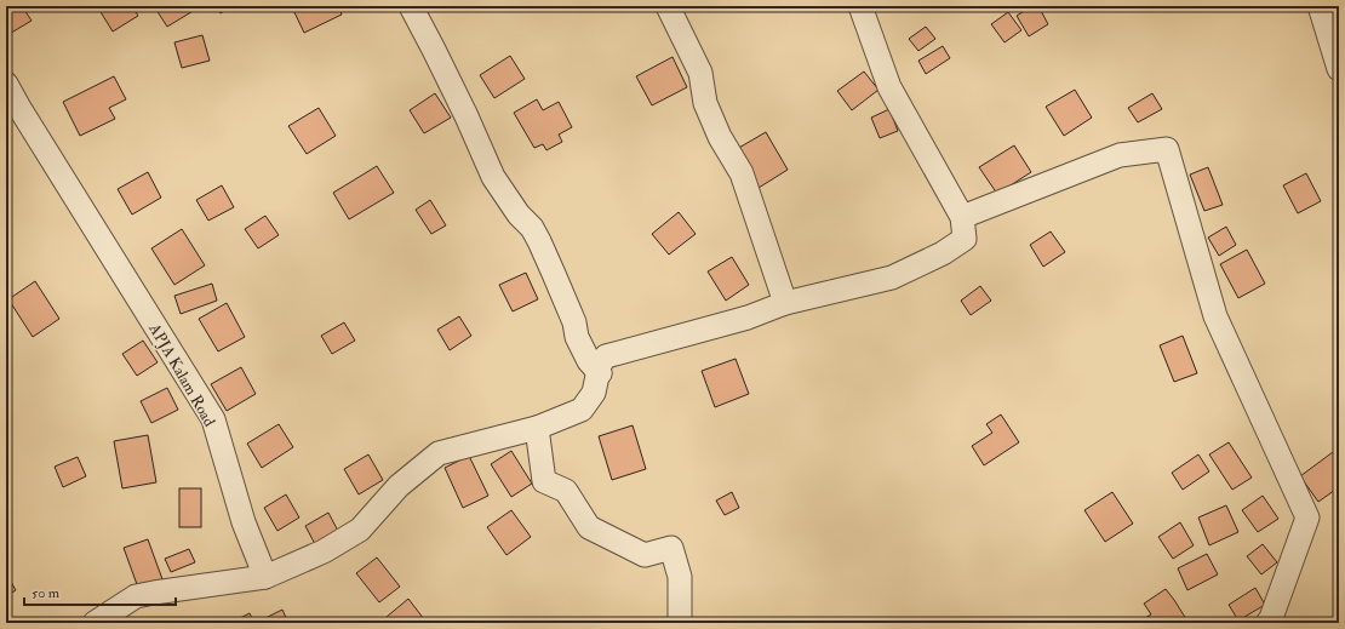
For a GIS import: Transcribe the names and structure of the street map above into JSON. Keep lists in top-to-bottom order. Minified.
{"streets":{"street":["APJA Kalam Road"]},"scale_bar":"50 m"}
